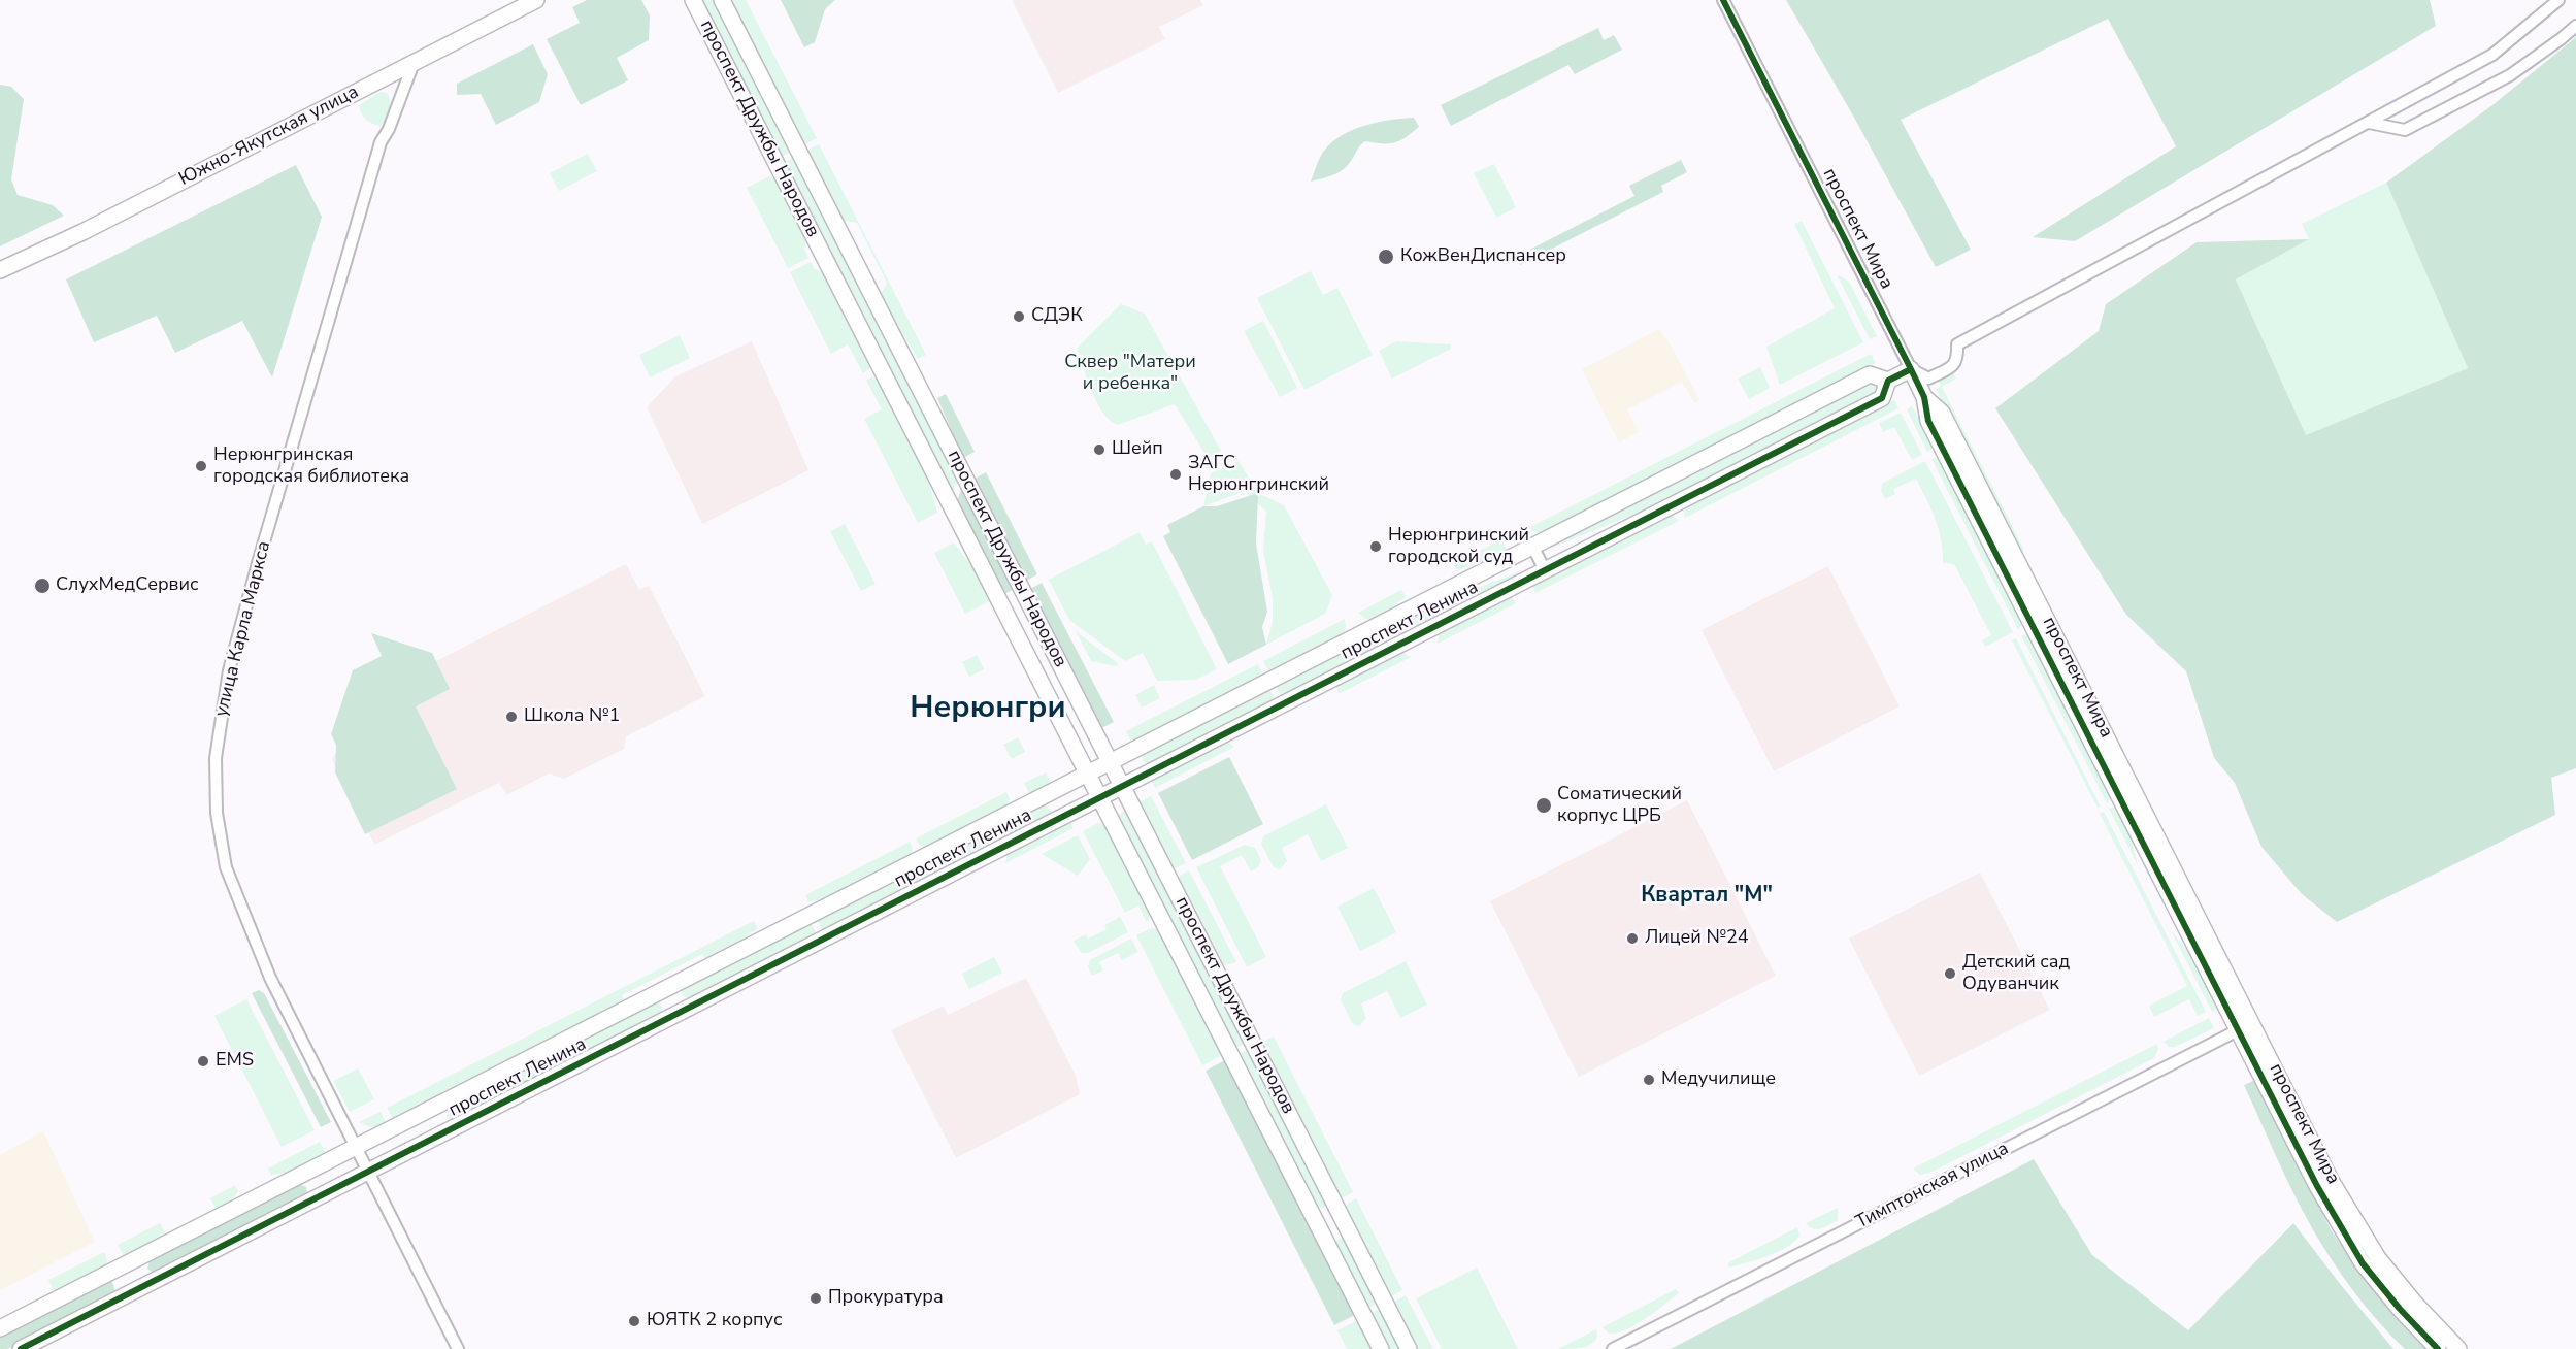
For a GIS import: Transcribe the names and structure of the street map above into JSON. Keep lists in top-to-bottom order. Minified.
{"streets":{"street":["проспект Дружбы Народов","Южно-Якутская улица","проспект Мира","проспект Ленина","улица Карла Маркса","Тимптонская улица"]},"crossings":[["проспект Дружбы Народов","проспект Ленина"],["Южно-Якутская улица","улица Карла Маркса"],["проспект Мира","проспект Ленина"],["проспект Мира","Тимптонская улица"],["проспект Ленина","улица Карла Маркса"]],"districts":["Нерюнгри","Квартал \"М\""],"parks":["Сквер \"Матери и ребенка\""],"places":["КожВенДиспансер","СДЭК","Шейп","Нерюнгринская городская библиотека","ЗАГС Нерюнгринский","Нерюнгринский городской суд","СлухМедСервис","Школа №1","Соматический корпус ЦРБ","Лицей №24","Детский сад Одуванчик","EMS","Медучилище","Прокуратура","ЮЯТК 2 корпус"]}
